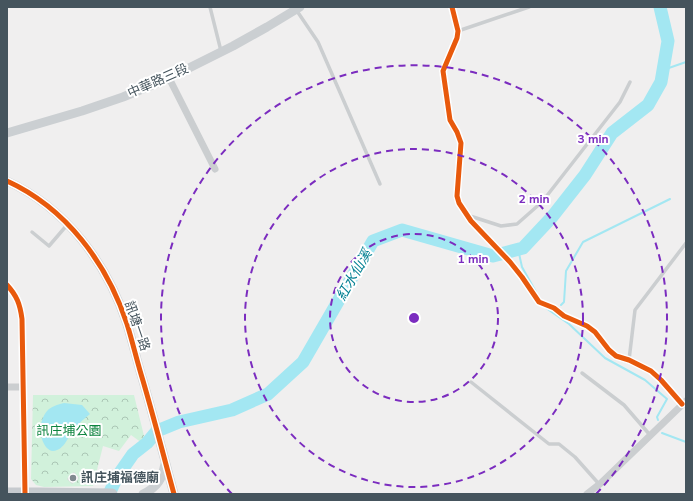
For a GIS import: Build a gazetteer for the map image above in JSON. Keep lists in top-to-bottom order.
{
  "streets": {
    "street": ["中華路三段", "訊塘一路"]
  },
  "water": ["紅水仙溪"],
  "parks": ["訊庄埔公園"],
  "places": ["訊庄埔福德廟"],
  "rings": ["3 min", "2 min", "1 min"]
}
